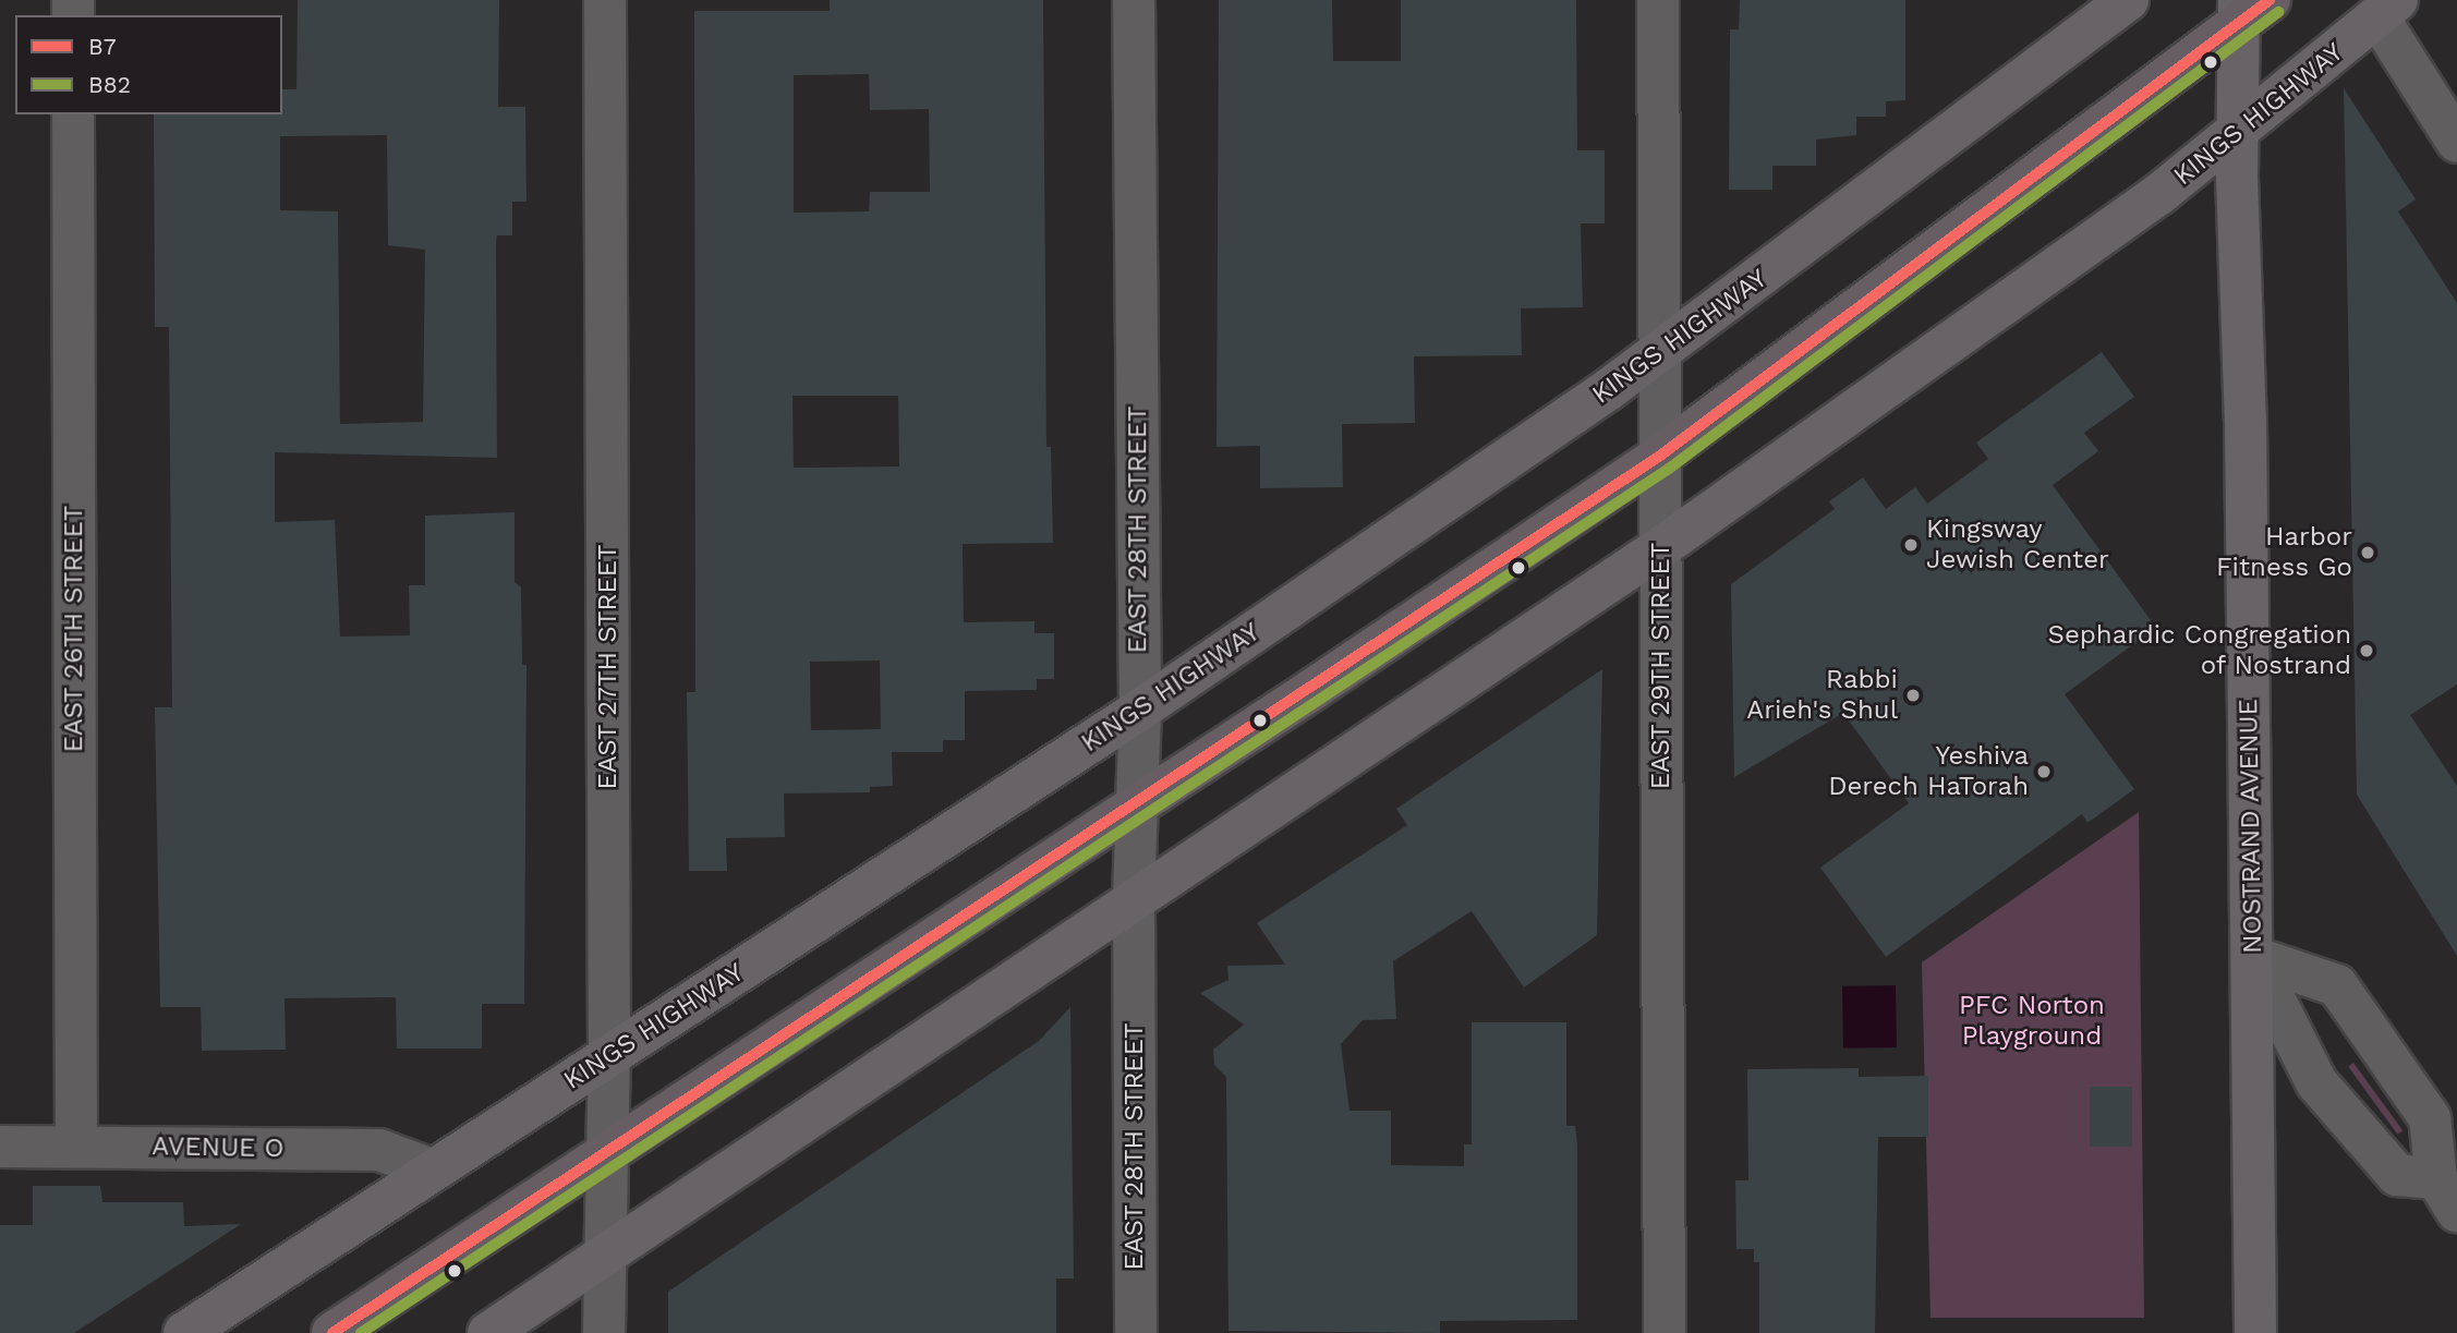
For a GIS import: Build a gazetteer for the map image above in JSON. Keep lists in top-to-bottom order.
{
  "streets": {
    "street": [
      "KINGS HIGHWAY",
      "EAST 28TH STREET",
      "EAST 26TH STREET",
      "EAST 29TH STREET",
      "EAST 27TH STREET",
      "NOSTRAND AVENUE",
      "AVENUE O"
    ]
  },
  "crossings": [
    ["KINGS HIGHWAY", "EAST 28TH STREET"],
    ["KINGS HIGHWAY", "EAST 29TH STREET"],
    ["KINGS HIGHWAY", "EAST 27TH STREET"],
    ["KINGS HIGHWAY", "NOSTRAND AVENUE"],
    ["KINGS HIGHWAY", "AVENUE O"],
    ["EAST 26TH STREET", "AVENUE O"]
  ],
  "parks": ["PFC Norton Playground"],
  "places": [
    "Kingsway Jewish Center",
    "Harbor Fitness Go",
    "Sephardic Congregation of Nostrand",
    "Rabbi Arieh's Shul",
    "Yeshiva Derech HaTorah"
  ],
  "lines": ["transit line B7", "transit line B82"],
  "legend": ["B7", "B82"]
}
